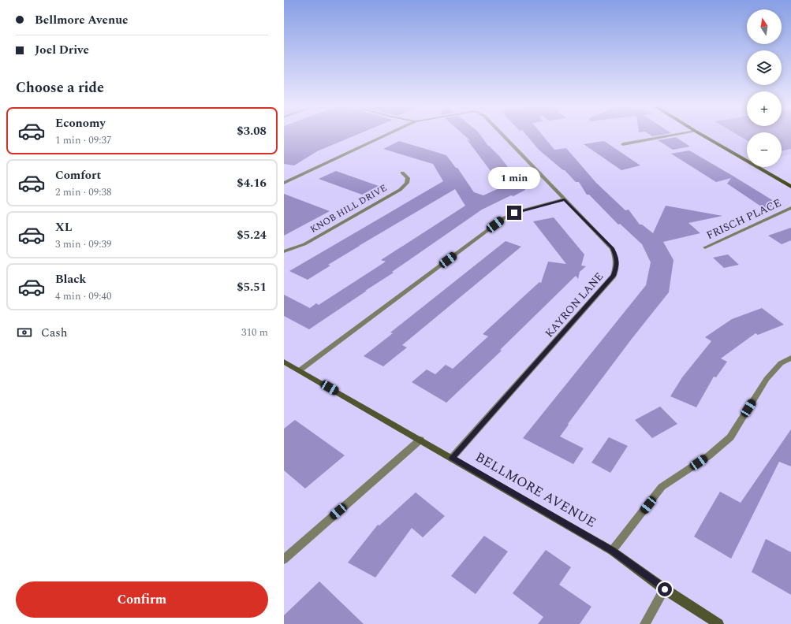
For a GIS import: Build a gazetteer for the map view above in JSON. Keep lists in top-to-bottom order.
{
  "streets": {
    "main road": ["BELLMORE AVENUE"],
    "street": ["KNOB HILL DRIVE", "FRISCH PLACE", "KAYRON LANE"]
  },
  "crossings": [
    ["KAYRON LANE", "BELLMORE AVENUE"]
  ],
  "north": "top",
  "page": {
    "banner": ["Bellmore Avenue", "Joel Drive"],
    "map_buttons": ["+", "−"],
    "heading": "Choose a ride",
    "list": [
      {
        "name": "Economy",
        "note": "1 min · 09:37",
        "value": "$3.08"
      },
      {
        "name": "Comfort",
        "note": "2 min · 09:38",
        "value": "$4.16"
      },
      {
        "name": "XL",
        "note": "3 min · 09:39",
        "value": "$5.24"
      },
      {
        "name": "Black",
        "note": "4 min · 09:40",
        "value": "$5.51"
      }
    ],
    "bubble": "1 min",
    "pay": ["Cash", "310 m"],
    "buttons": "Confirm"
  }
}
